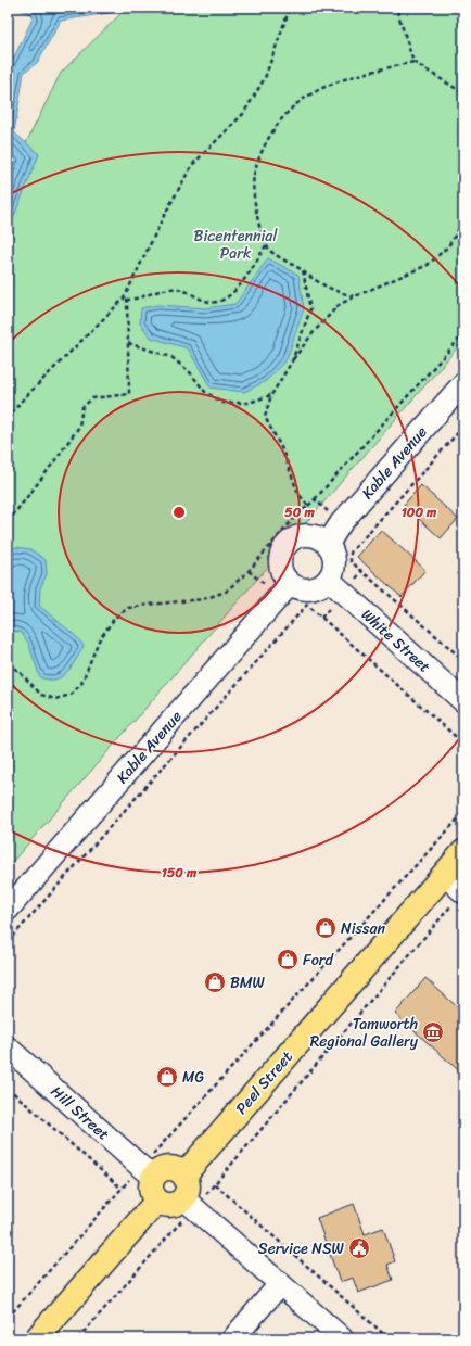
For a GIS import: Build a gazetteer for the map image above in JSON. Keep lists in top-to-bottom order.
{
  "streets": {
    "main road": ["Peel Street"],
    "street": ["Kable Avenue", "White Street", "Hill Street"]
  },
  "crossings": [
    ["Kable Avenue", "White Street"]
  ],
  "parks": ["Bicentennial Park"],
  "places": {
    "shop": [
      "Nissan",
      "Ford",
      "BMW",
      "MG"
    ],
    "museum": ["Tamworth Regional Gallery"],
    "public building": ["Service NSW"]
  },
  "rings": ["50 m", "100 m", "150 m"]
}
